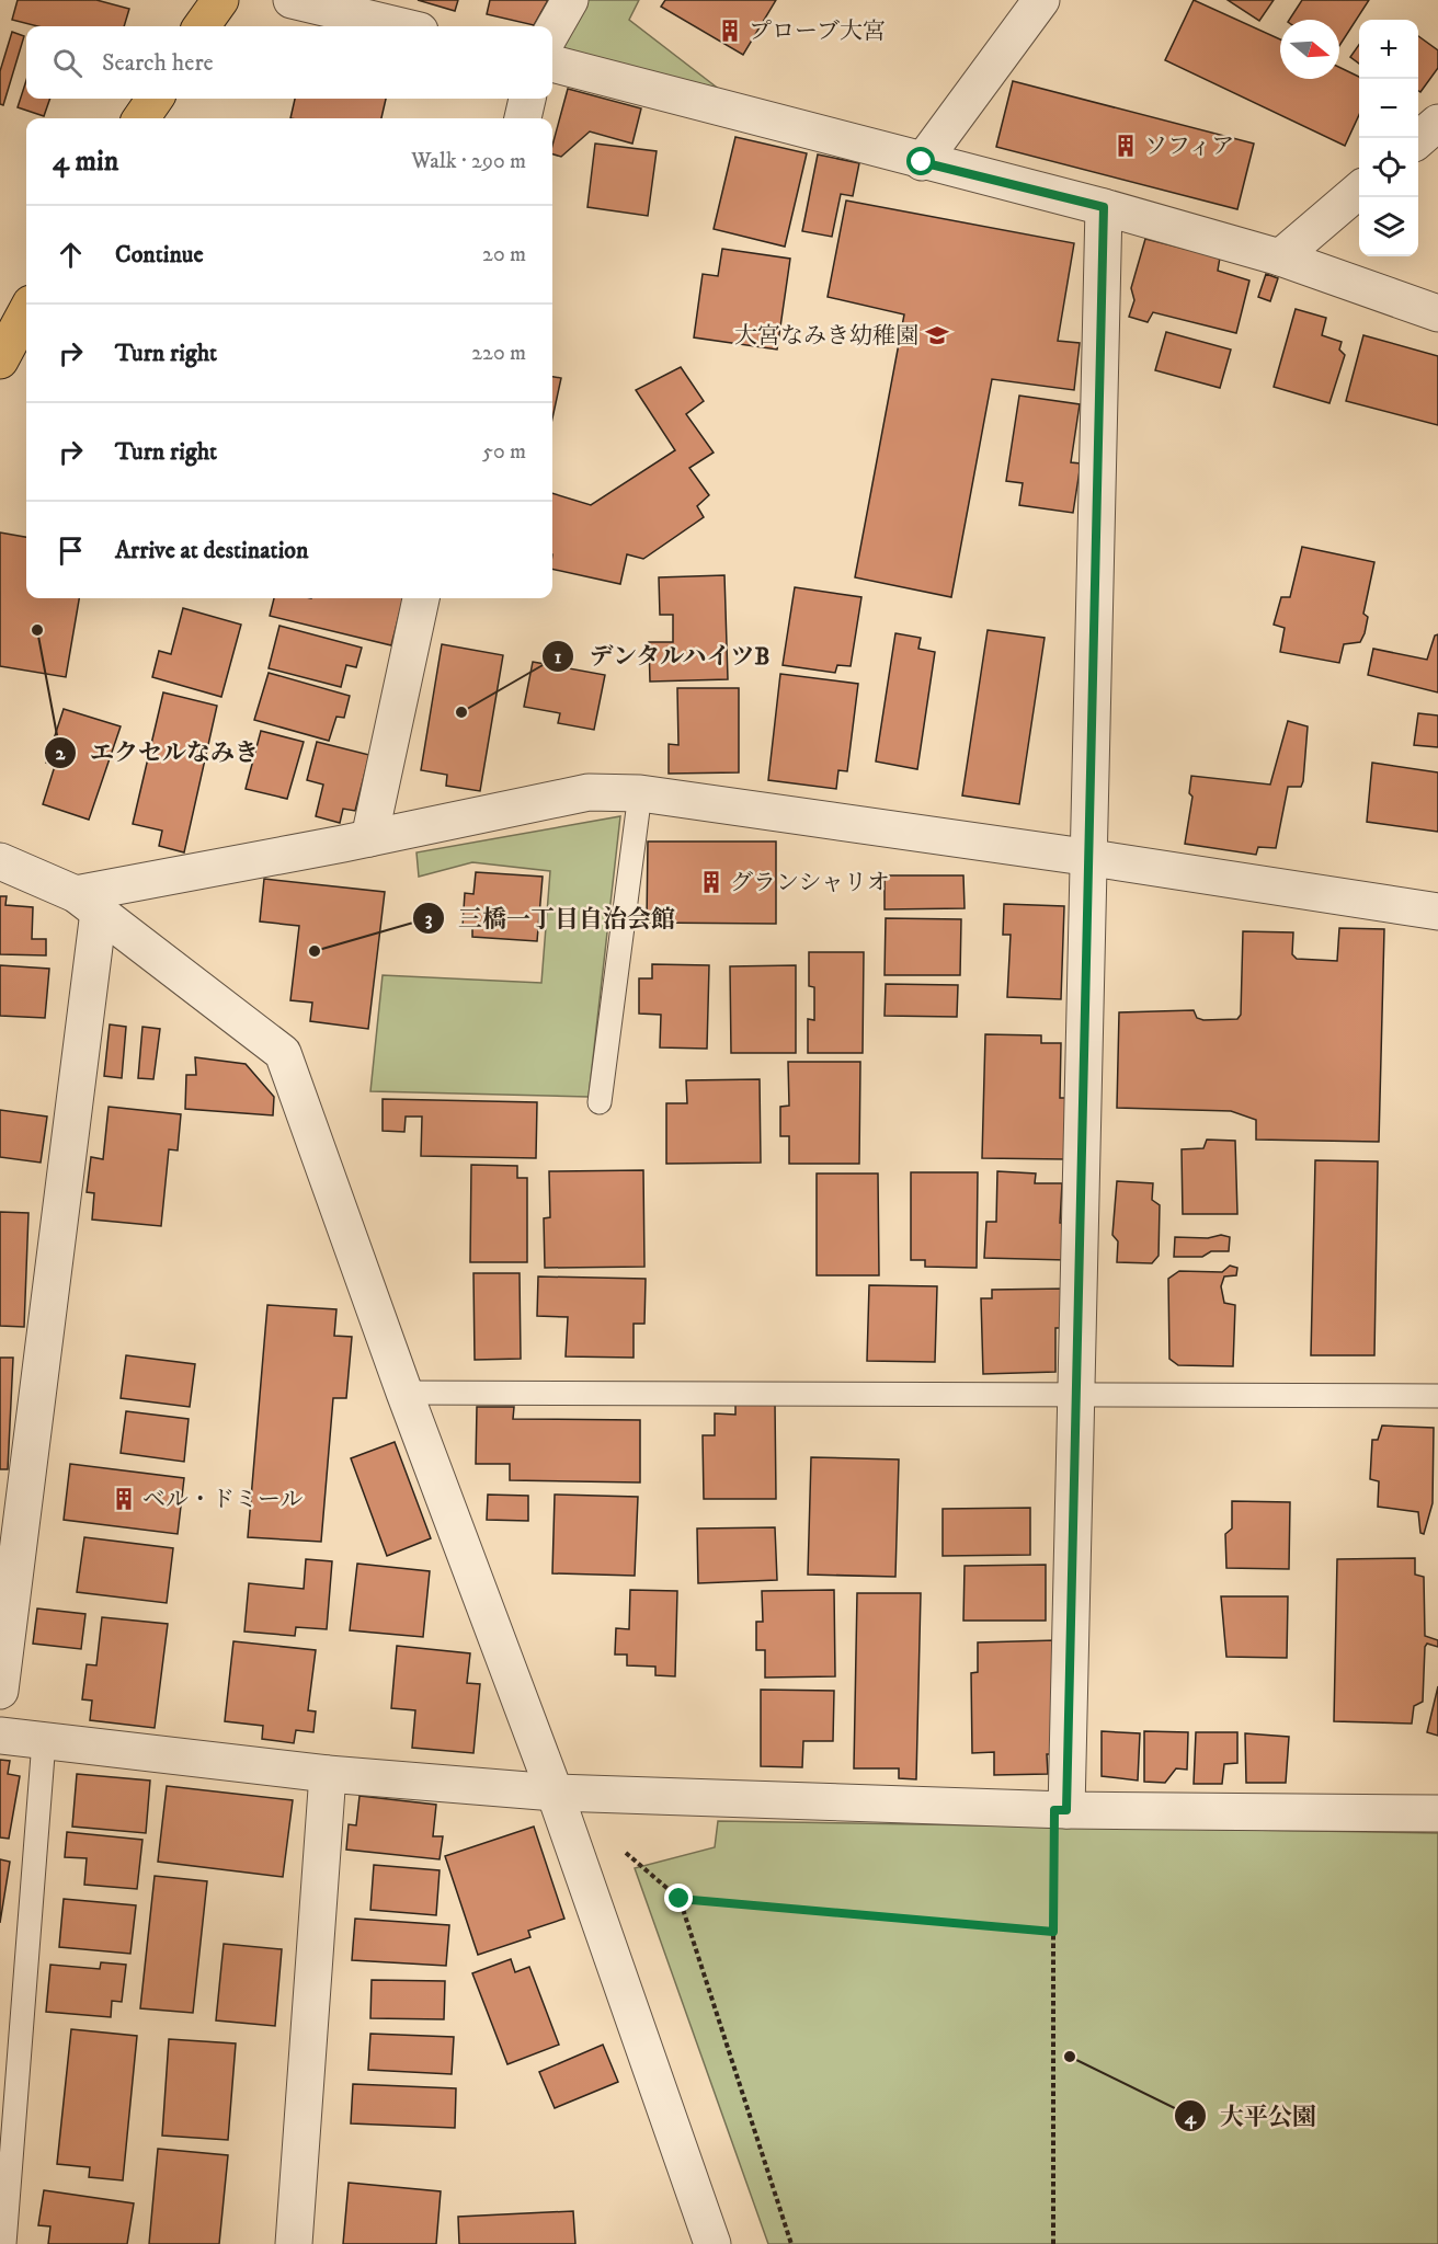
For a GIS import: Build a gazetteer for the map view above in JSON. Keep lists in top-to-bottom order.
{
  "places": {
    "building": [
      "プローブ大宮",
      "ソフィア",
      "グランシャリオ",
      "ベル・ドミール"
    ],
    "school or university": ["大宮なみき幼稚園"],
    "other": [
      "エクセルなみき",
      "デンタルハイツB",
      "三橋一丁目自治会館",
      "大平公園"
    ]
  },
  "north": "right",
  "page": {
    "map_buttons": ["+", "−"],
    "search": "Search here",
    "heading": ["4 min", "Walk · 290 m"],
    "list": [
      ["Continue", "20 m"],
      ["Turn right", "220 m"],
      ["Turn right", "50 m"],
      "Arrive at destination"
    ]
  }
}
